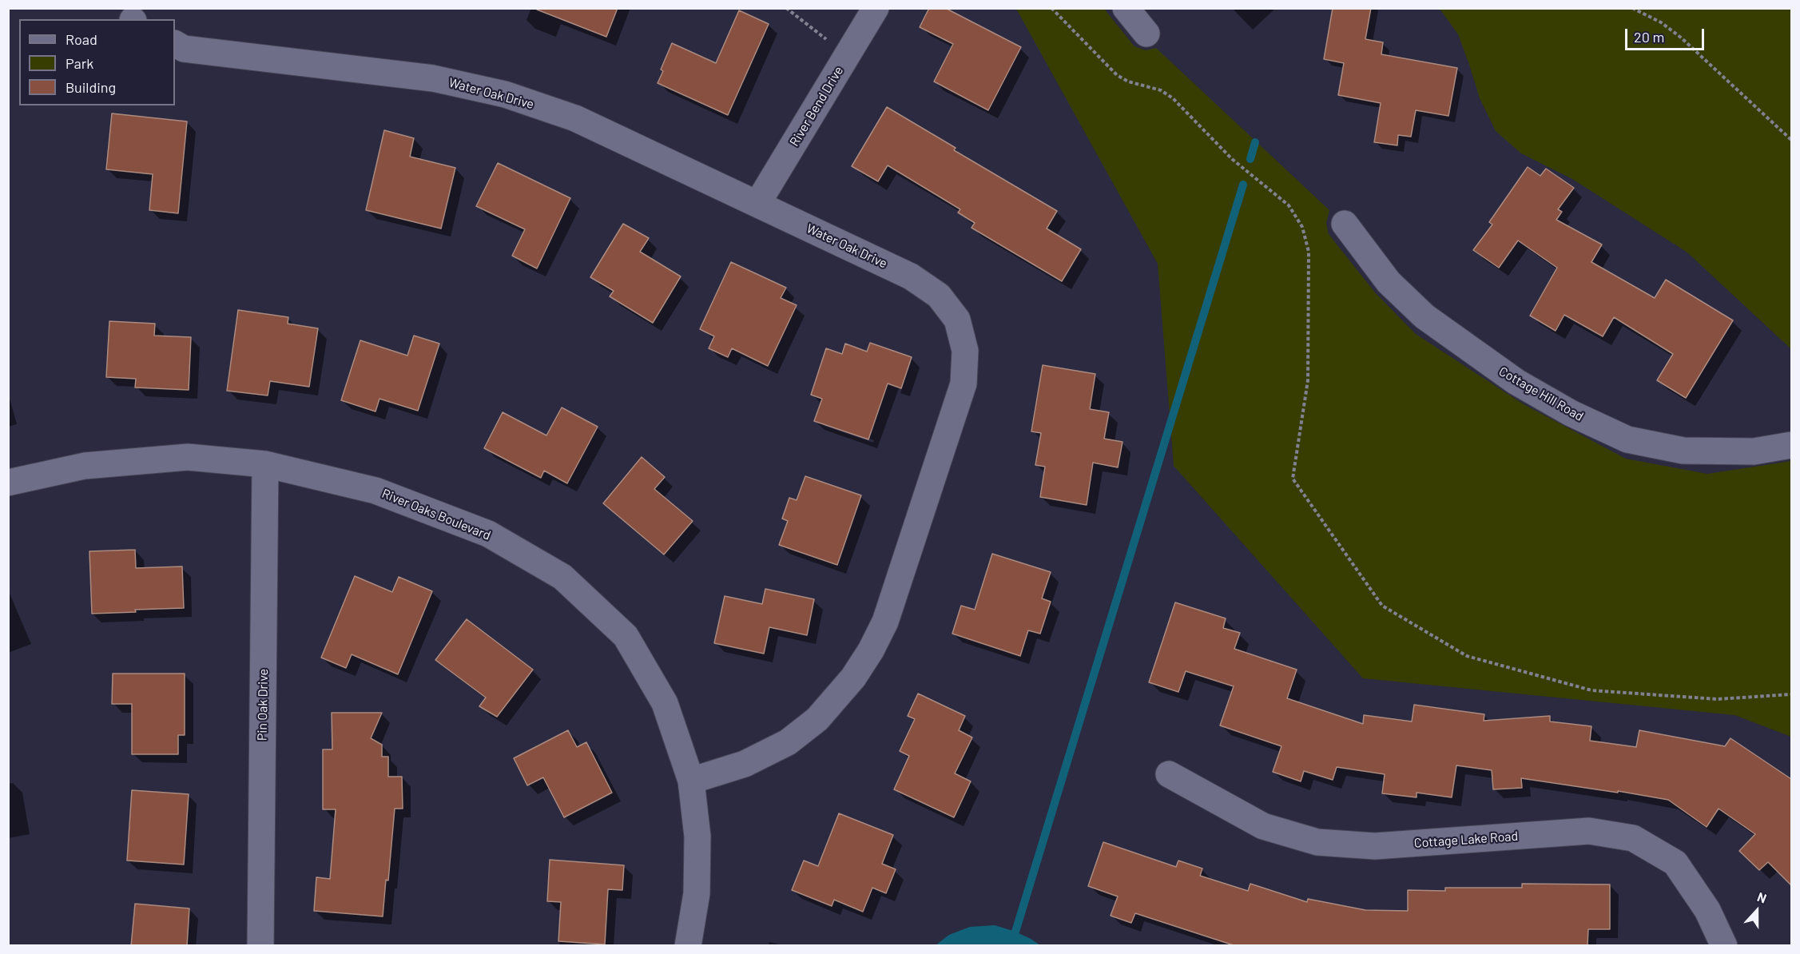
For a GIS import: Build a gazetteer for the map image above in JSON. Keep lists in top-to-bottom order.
{
  "streets": {
    "street": [
      "Water Oak Drive",
      "River Bend Drive",
      "Cottage Hill Road",
      "River Oaks Boulevard",
      "Pin Oak Drive",
      "Cottage Lake Road"
    ]
  },
  "crossings": [
    ["Water Oak Drive", "River Bend Drive"],
    ["Water Oak Drive", "River Oaks Boulevard"],
    ["River Oaks Boulevard", "Pin Oak Drive"]
  ],
  "legend": ["Road", "Park", "Building"],
  "scale_bar": "20 m",
  "north": "top"
}
